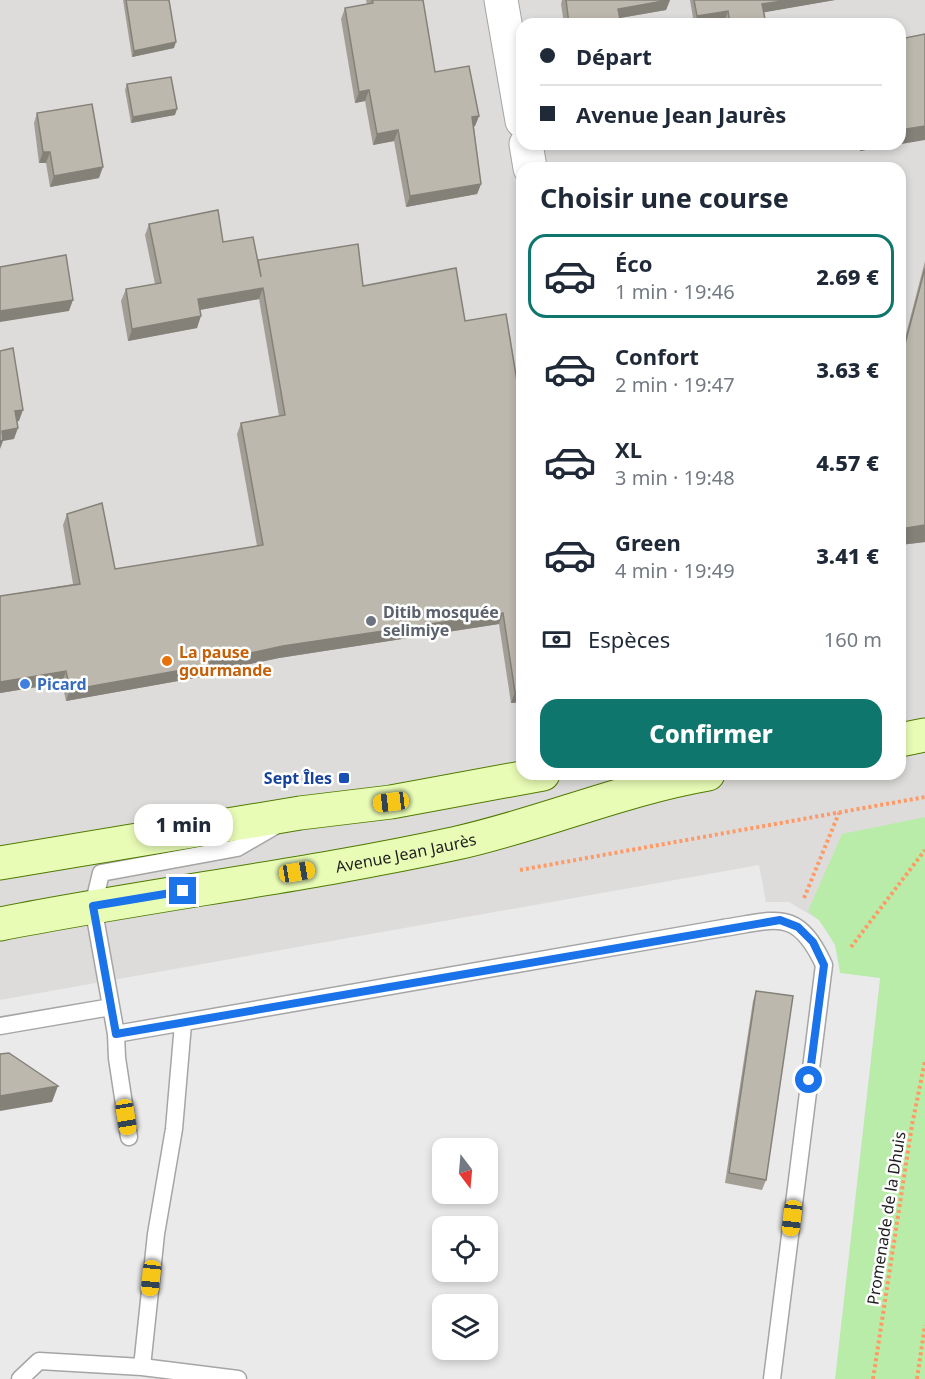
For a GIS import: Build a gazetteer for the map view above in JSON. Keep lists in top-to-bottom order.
{
  "streets": {
    "main road": ["Avenue Jean Jaurès"],
    "path": ["Promenade de la Dhuis"]
  },
  "places": {
    "other": ["Ditib mosquée selimiye", "La pause gourmande", "Picard"],
    "transit": ["Sept Îles"]
  },
  "north": "bottom",
  "page": {
    "banner": ["Départ", "Avenue Jean Jaurès"],
    "heading": "Choisir une course",
    "list": [
      {
        "name": "Éco",
        "note": "1 min · 19:46",
        "value": "2.69 €"
      },
      {
        "name": "Confort",
        "note": "2 min · 19:47",
        "value": "3.63 €"
      },
      {
        "name": "XL",
        "note": "3 min · 19:48",
        "value": "4.57 €"
      },
      {
        "name": "Green",
        "note": "4 min · 19:49",
        "value": "3.41 €"
      }
    ],
    "pay": ["Espèces", "160 m"],
    "buttons": "Confirmer",
    "bubble": "1 min"
  }
}
